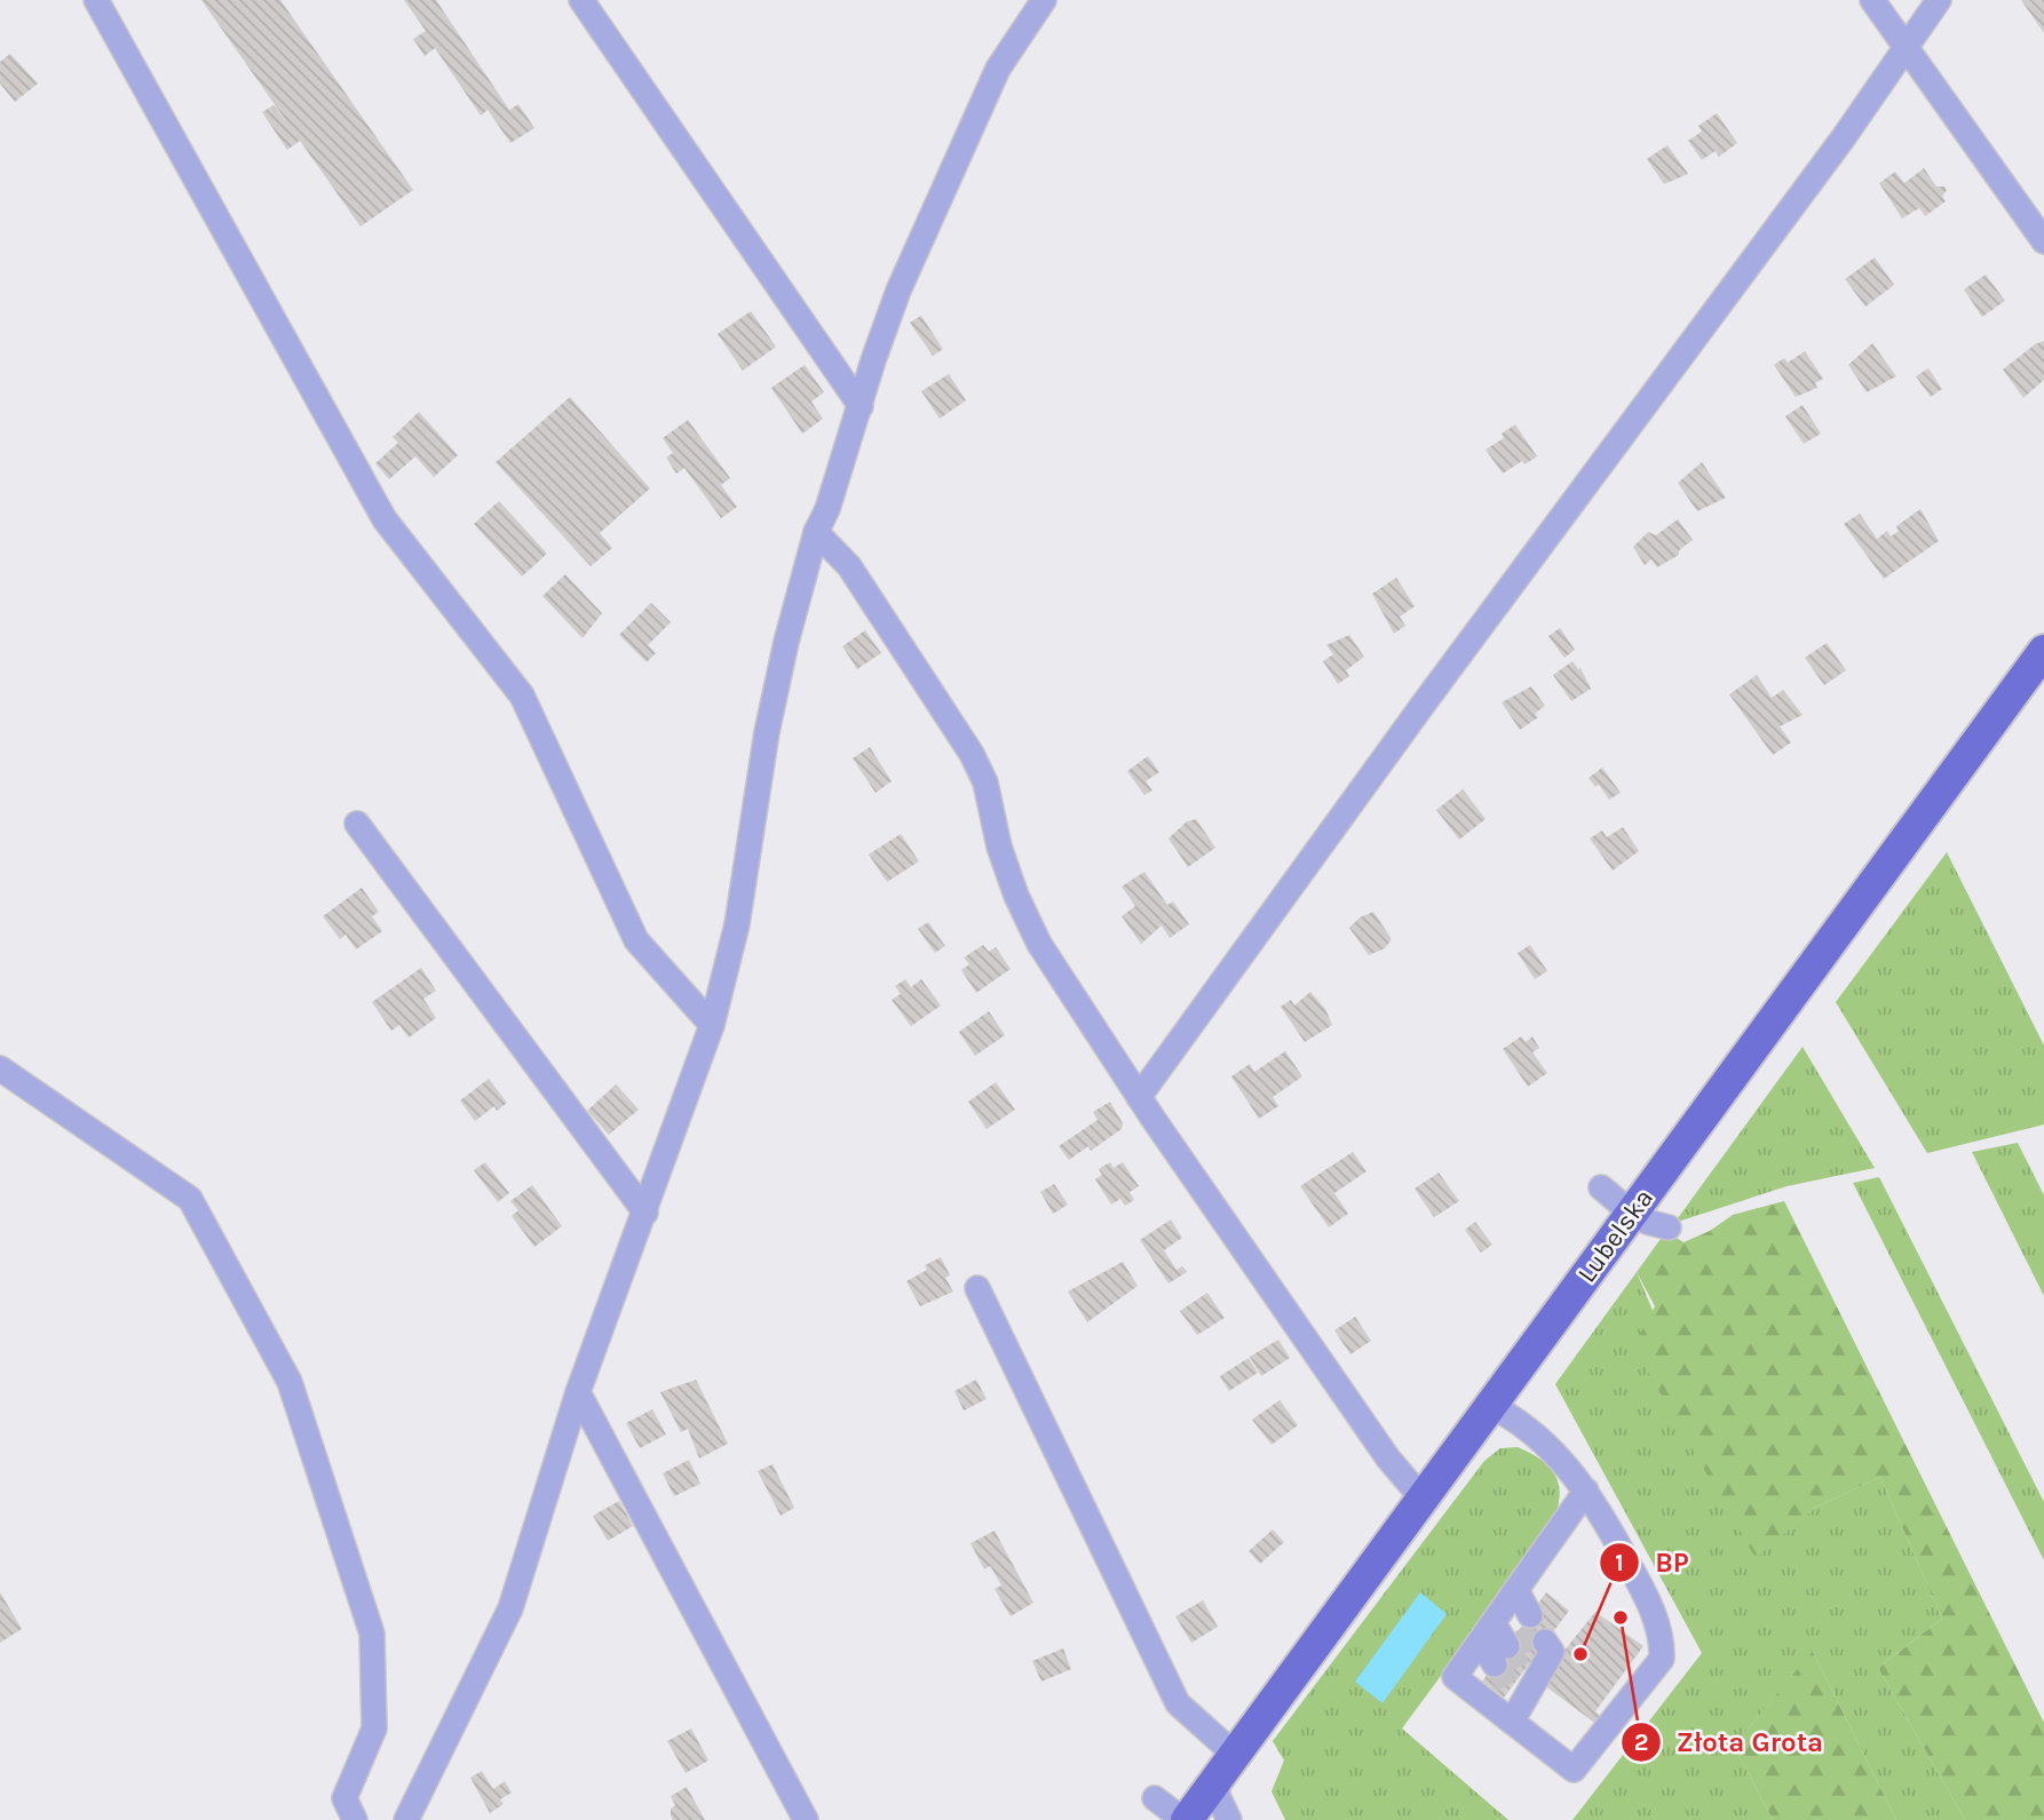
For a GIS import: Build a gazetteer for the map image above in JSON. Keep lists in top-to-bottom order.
{
  "streets": {
    "main road": ["Lubelska"]
  },
  "places": ["Złota Grota", "BP"]
}
